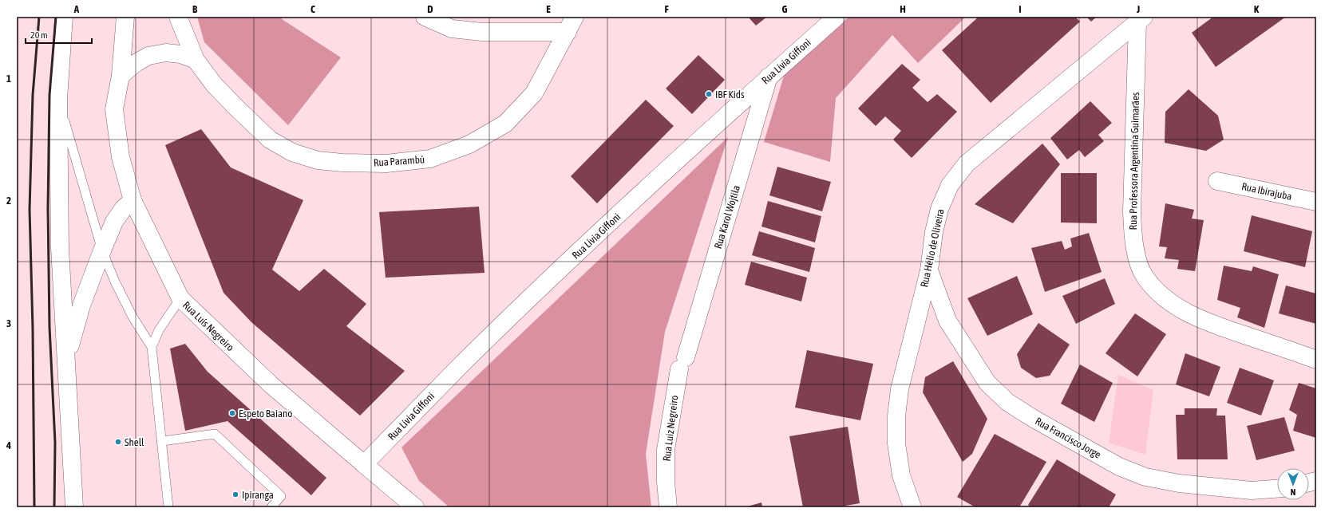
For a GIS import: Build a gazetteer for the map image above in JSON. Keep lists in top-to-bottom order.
{
  "streets": {
    "street": [
      "Rua Lívia Giffoni",
      "Rua Parambú",
      "Rua Professora Argentina Guimarães",
      "Rua Ibirajuba",
      "Rua Karol Wojtila",
      "Rua Hélio de Oliveira",
      "Rua Luís Negreiro",
      "Rua Luiz Negreiro",
      "Rua Francisco Jorge"
    ]
  },
  "crossings": [
    ["Rua Lívia Giffoni", "Rua Karol Wojtila"],
    ["Rua Lívia Giffoni", "Rua Luís Negreiro"],
    ["Rua Professora Argentina Guimarães", "Rua Hélio de Oliveira"],
    ["Rua Karol Wojtila", "Rua Luiz Negreiro"],
    ["Rua Hélio de Oliveira", "Rua Francisco Jorge"]
  ],
  "places": [
    "IBF Kids",
    "Espeto Baiano",
    "Shell",
    "Ipiranga"
  ],
  "scale_bar": "20 m",
  "north": "bottom",
  "grid": {
    "columns": [
      "A",
      "B",
      "C",
      "D",
      "E",
      "F",
      "G",
      "H",
      "I",
      "J",
      "K"
    ],
    "rows": [
      "1",
      "2",
      "3",
      "4"
    ]
  }
}
